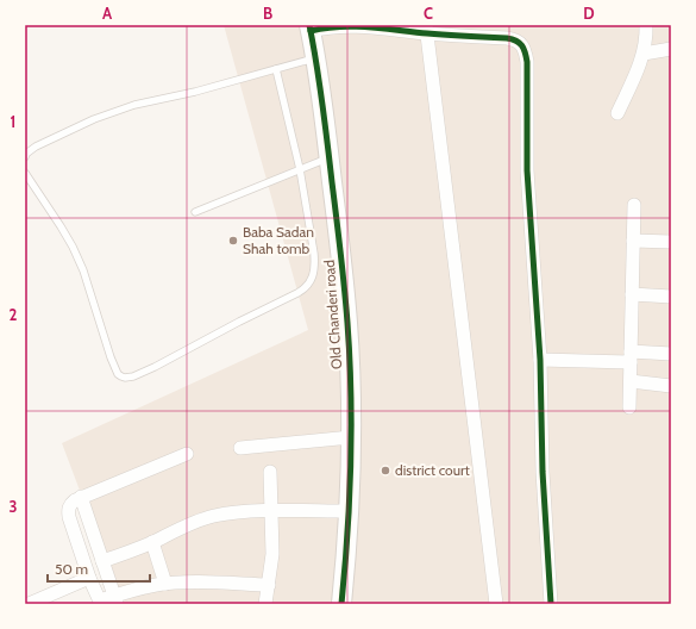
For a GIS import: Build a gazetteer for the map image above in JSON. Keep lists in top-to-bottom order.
{
  "streets": {
    "street": ["Old Chanderi road"]
  },
  "places": ["Baba Sadan Shah tomb", "district court"],
  "scale_bar": "50 m",
  "grid": {
    "columns": [
      "A",
      "B",
      "C",
      "D"
    ],
    "rows": ["1", "2", "3"]
  }
}
